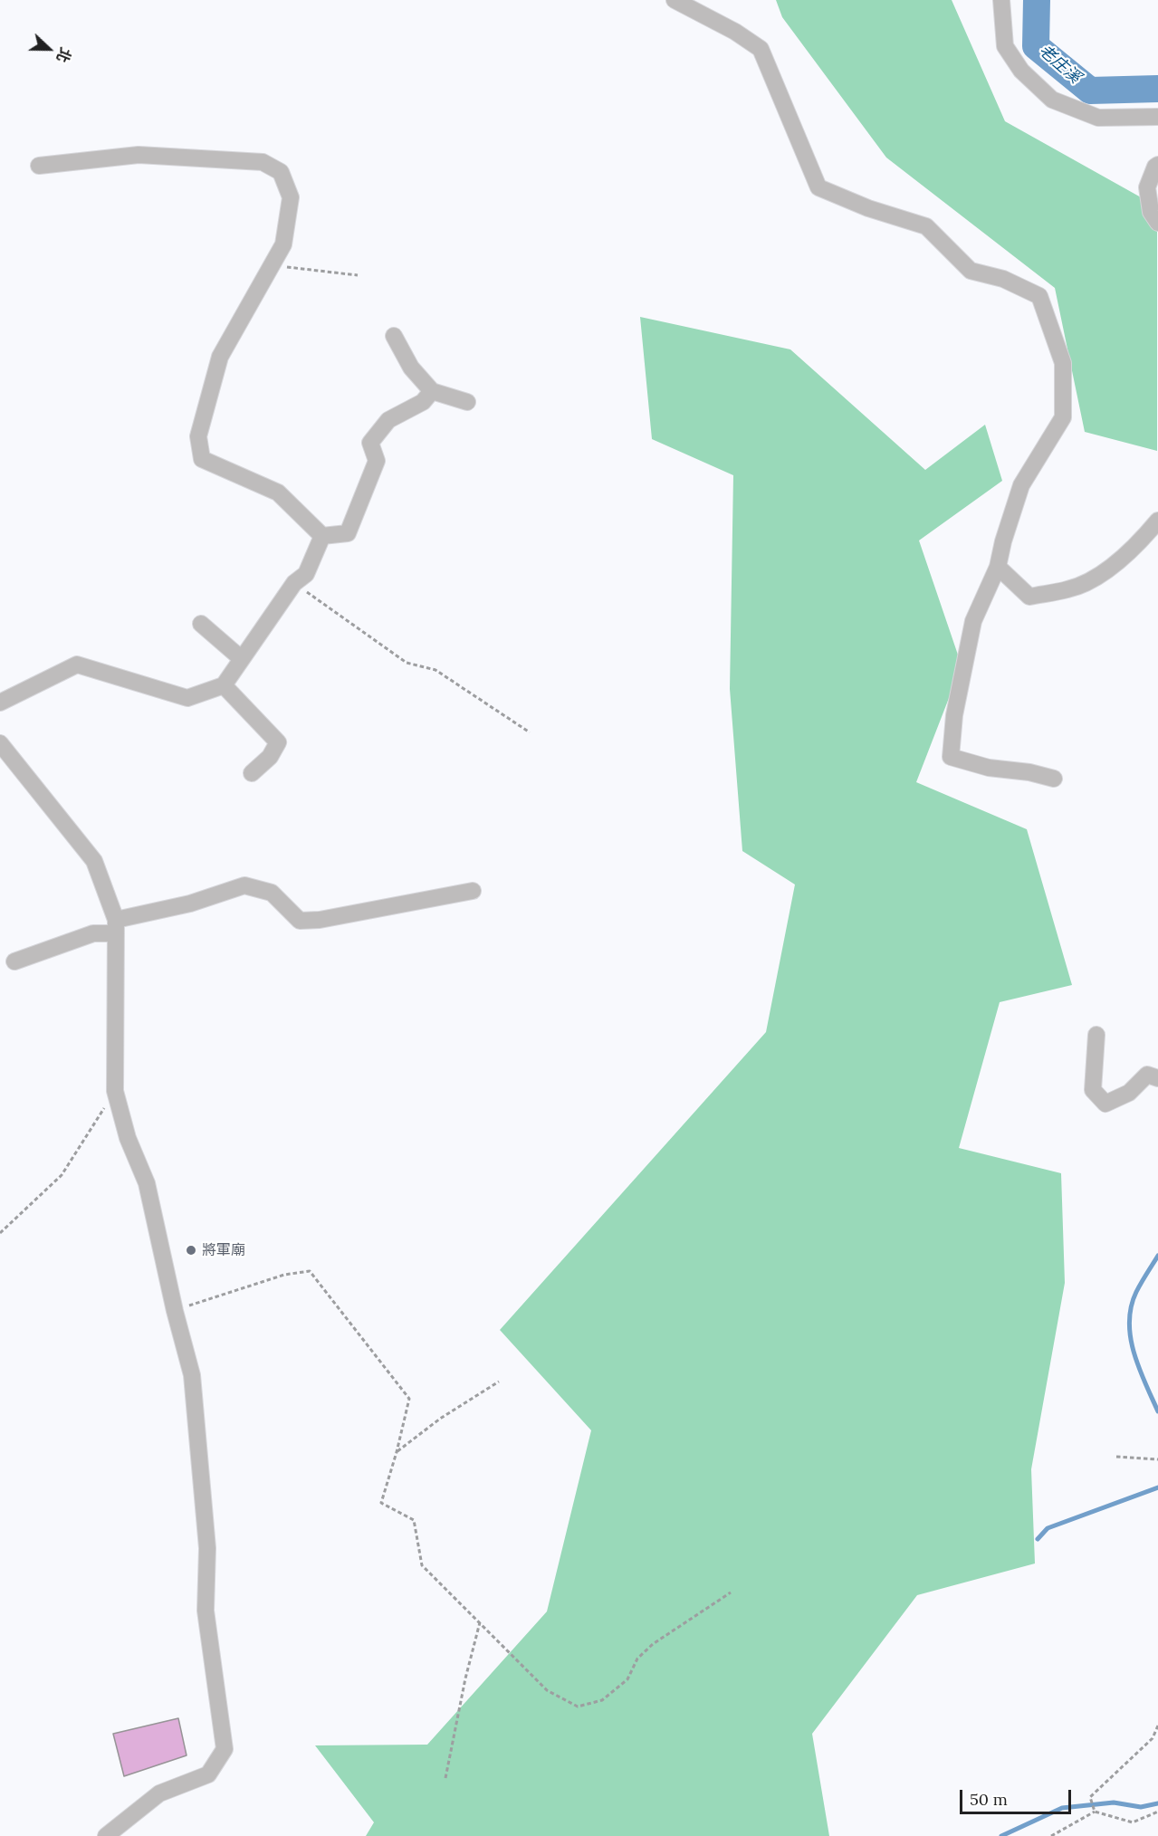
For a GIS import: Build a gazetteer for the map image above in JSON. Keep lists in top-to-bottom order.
{
  "water": ["老庄溪"],
  "places": ["將軍廟"],
  "scale_bar": "50 m",
  "north": "right"
}
